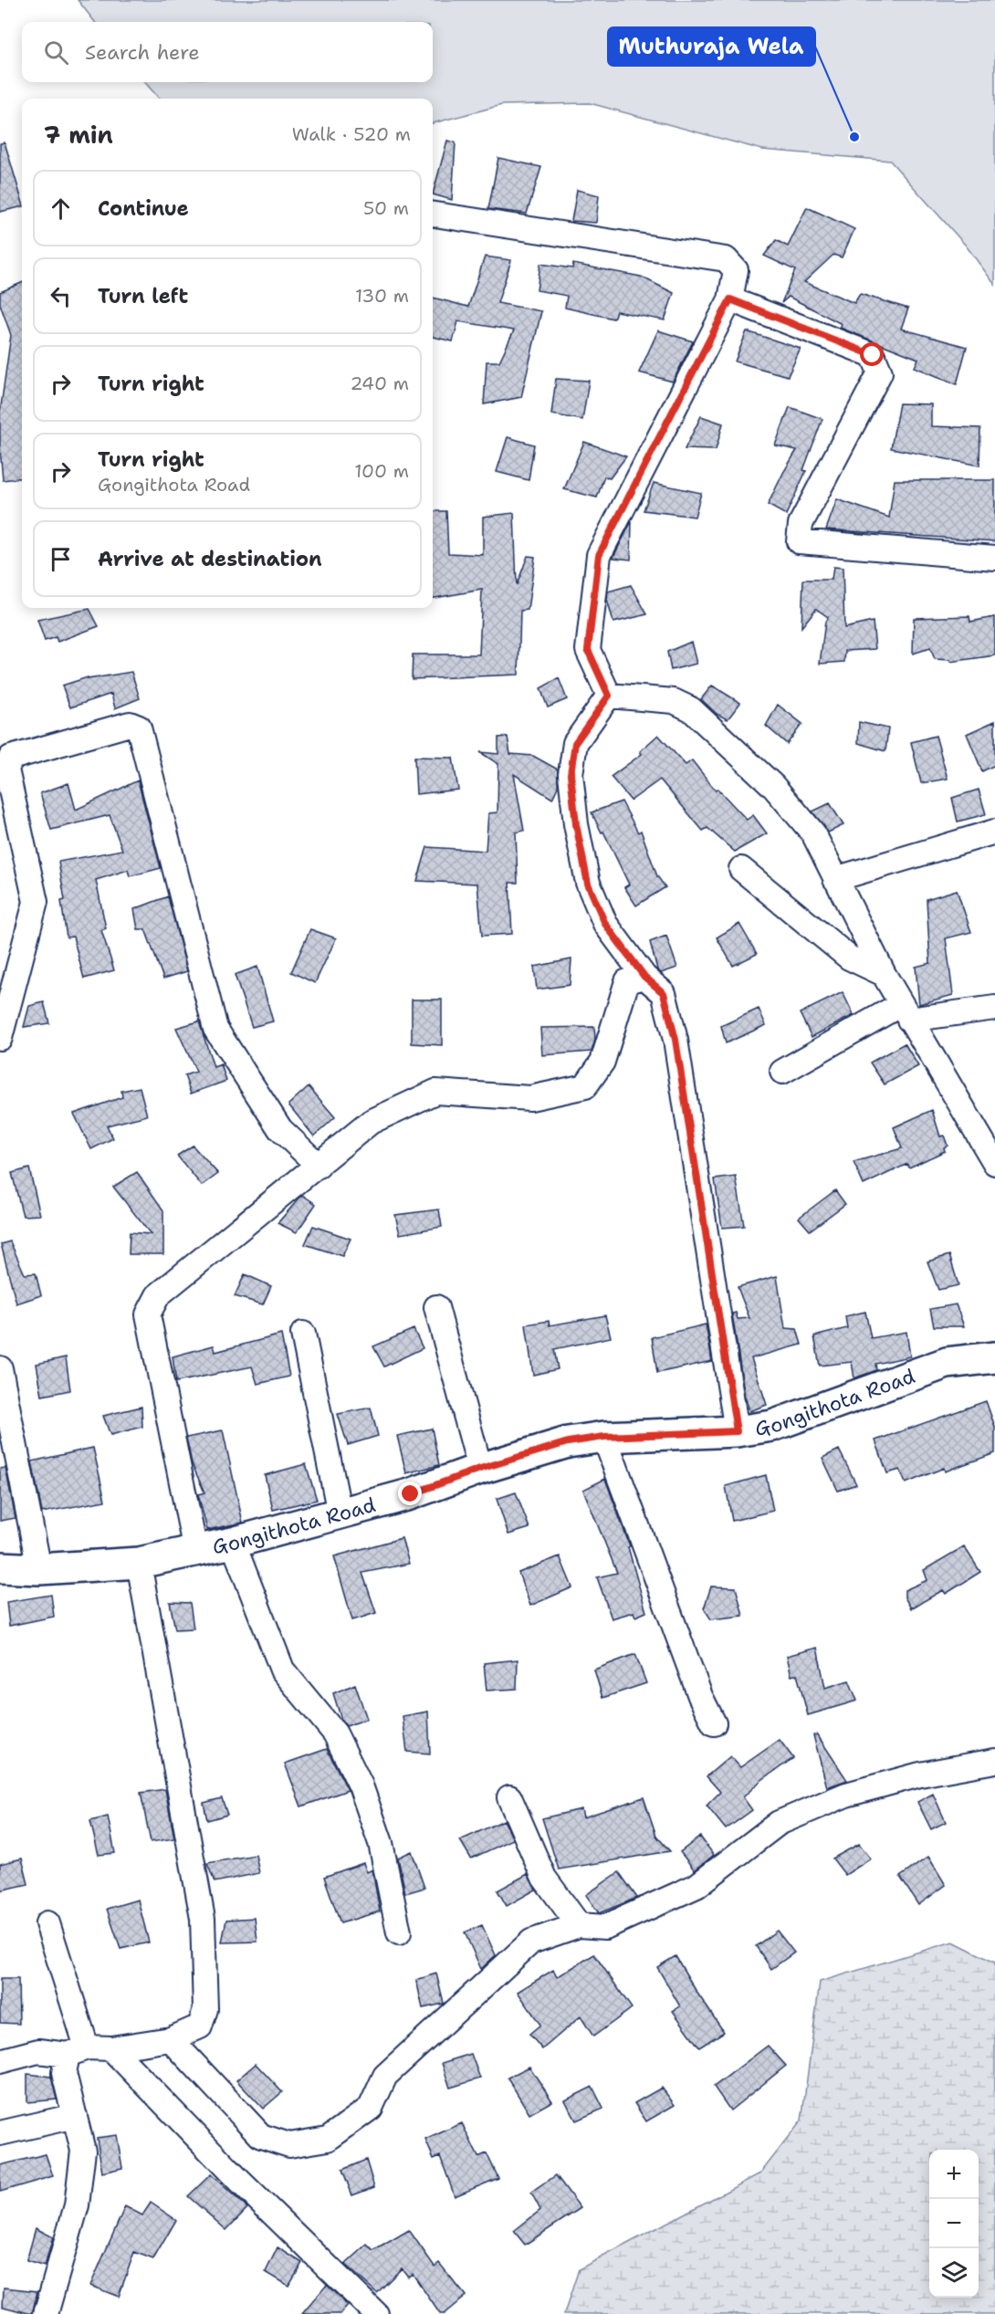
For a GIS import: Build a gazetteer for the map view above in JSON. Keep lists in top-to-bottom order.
{
  "streets": {
    "street": ["Gongithota Road"]
  },
  "places": ["Muthuraja Wela"],
  "page": {
    "search": "Search here",
    "heading": ["7 min", "Walk · 520 m"],
    "list": [
      ["Continue", "50 m"],
      ["Turn left", "130 m"],
      ["Turn right", "240 m"],
      ["Turn right", "Gongithota Road", "100 m"],
      "Arrive at destination"
    ],
    "map_buttons": ["+", "−"]
  }
}
